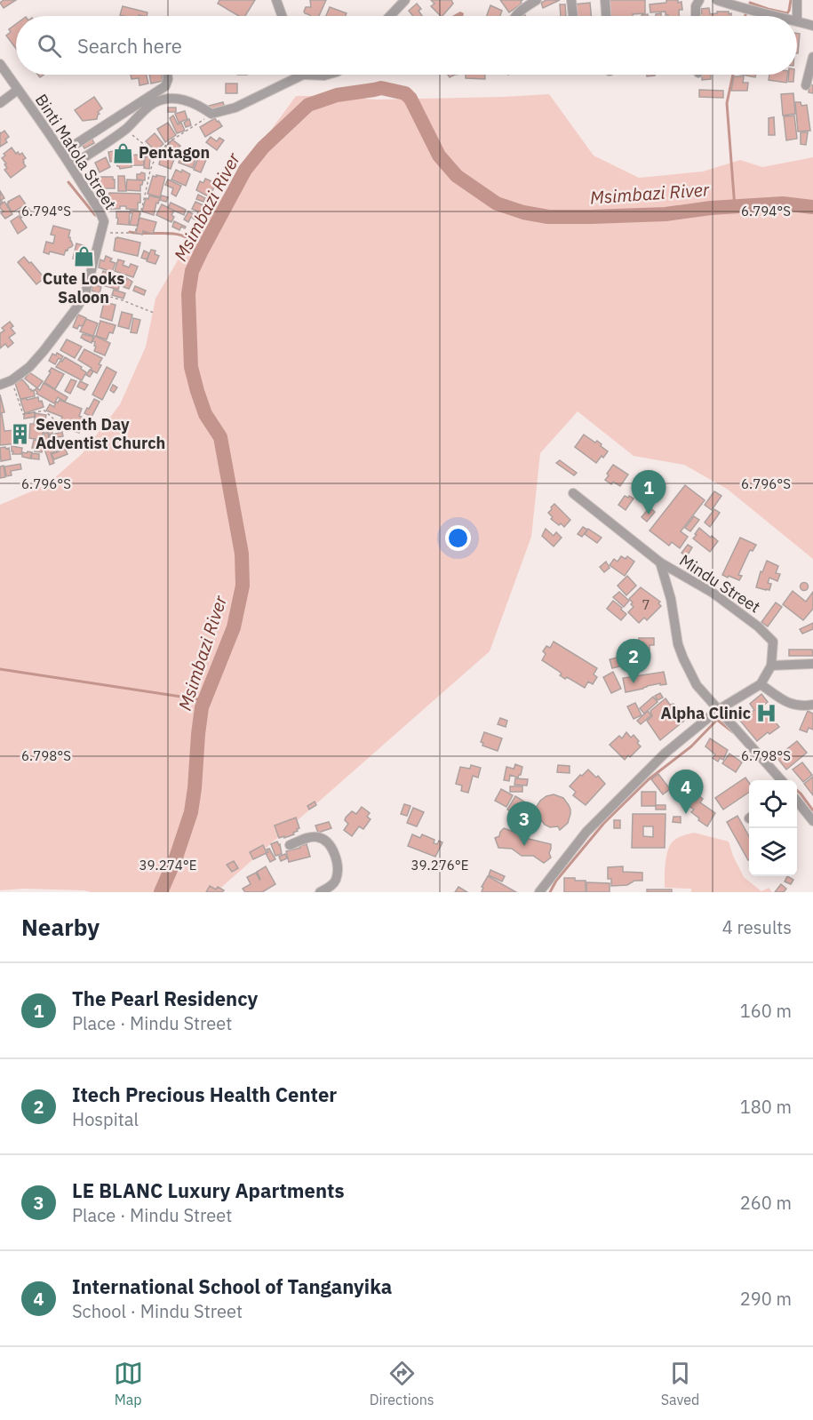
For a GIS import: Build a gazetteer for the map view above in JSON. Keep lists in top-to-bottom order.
{
  "streets": {
    "street": ["Binti Matola Street", "Mindu Street"]
  },
  "water": ["Msimbazi River"],
  "places": {
    "shop": ["Pentagon", "Cute Looks Saloon"],
    "building": ["Seventh Day Adventist Church"],
    "hospital": ["Alpha Clinic"]
  },
  "house_numbers": ["7"],
  "page": {
    "search": "Search here",
    "pins": [
      "1",
      "2",
      "4",
      "3"
    ],
    "heading": ["Nearby", "4 results"],
    "list": [
      {
        "mark": "1",
        "name": "The Pearl Residency",
        "note": "Place · Mindu Street",
        "value": "160 m"
      },
      {
        "mark": "2",
        "name": "Itech Precious Health Center",
        "note": "Hospital",
        "value": "180 m"
      },
      {
        "mark": "3",
        "name": "LE BLANC Luxury Apartments",
        "note": "Place · Mindu Street",
        "value": "260 m"
      },
      {
        "mark": "4",
        "name": "International School of Tanganyika",
        "note": "School · Mindu Street",
        "value": "290 m"
      }
    ],
    "nav": ["Map", "Directions", "Saved"]
  },
  "coordinates": [
    "6.794°S",
    "6.796°S",
    "6.798°S",
    "39.274°E",
    "39.276°E"
  ]
}
